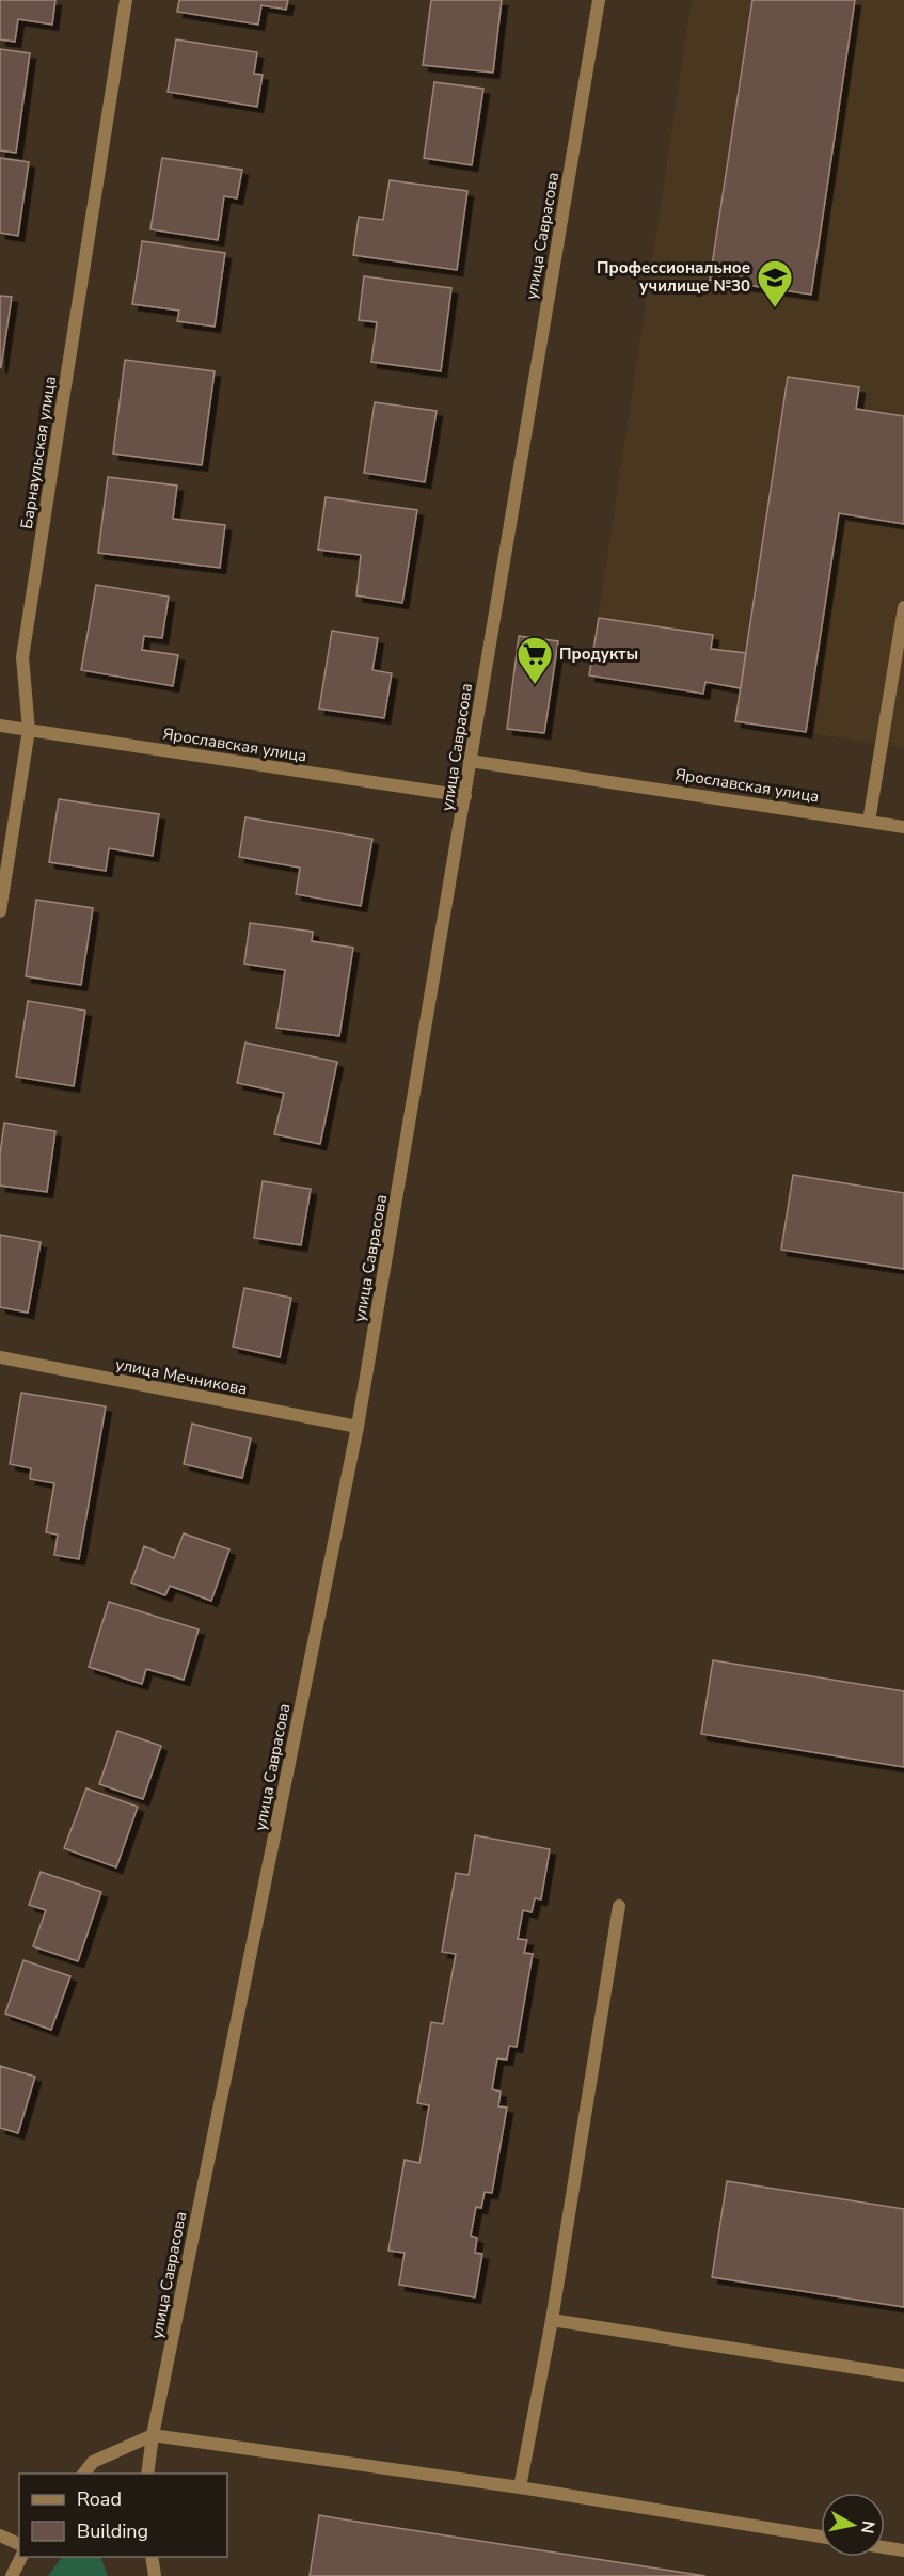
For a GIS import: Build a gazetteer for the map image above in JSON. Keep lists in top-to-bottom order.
{
  "streets": {
    "street": [
      "улица Саврасова",
      "Барнаульская улица",
      "Ярославская улица",
      "улица Мечникова"
    ]
  },
  "crossings": [
    ["улица Саврасова", "Ярославская улица"],
    ["улица Саврасова", "улица Мечникова"],
    ["Барнаульская улица", "Ярославская улица"]
  ],
  "places": {
    "school or university": ["Профессиональное училище №30"],
    "supermarket": ["Продукты"]
  },
  "legend": ["Road", "Building"],
  "north": "right"
}
